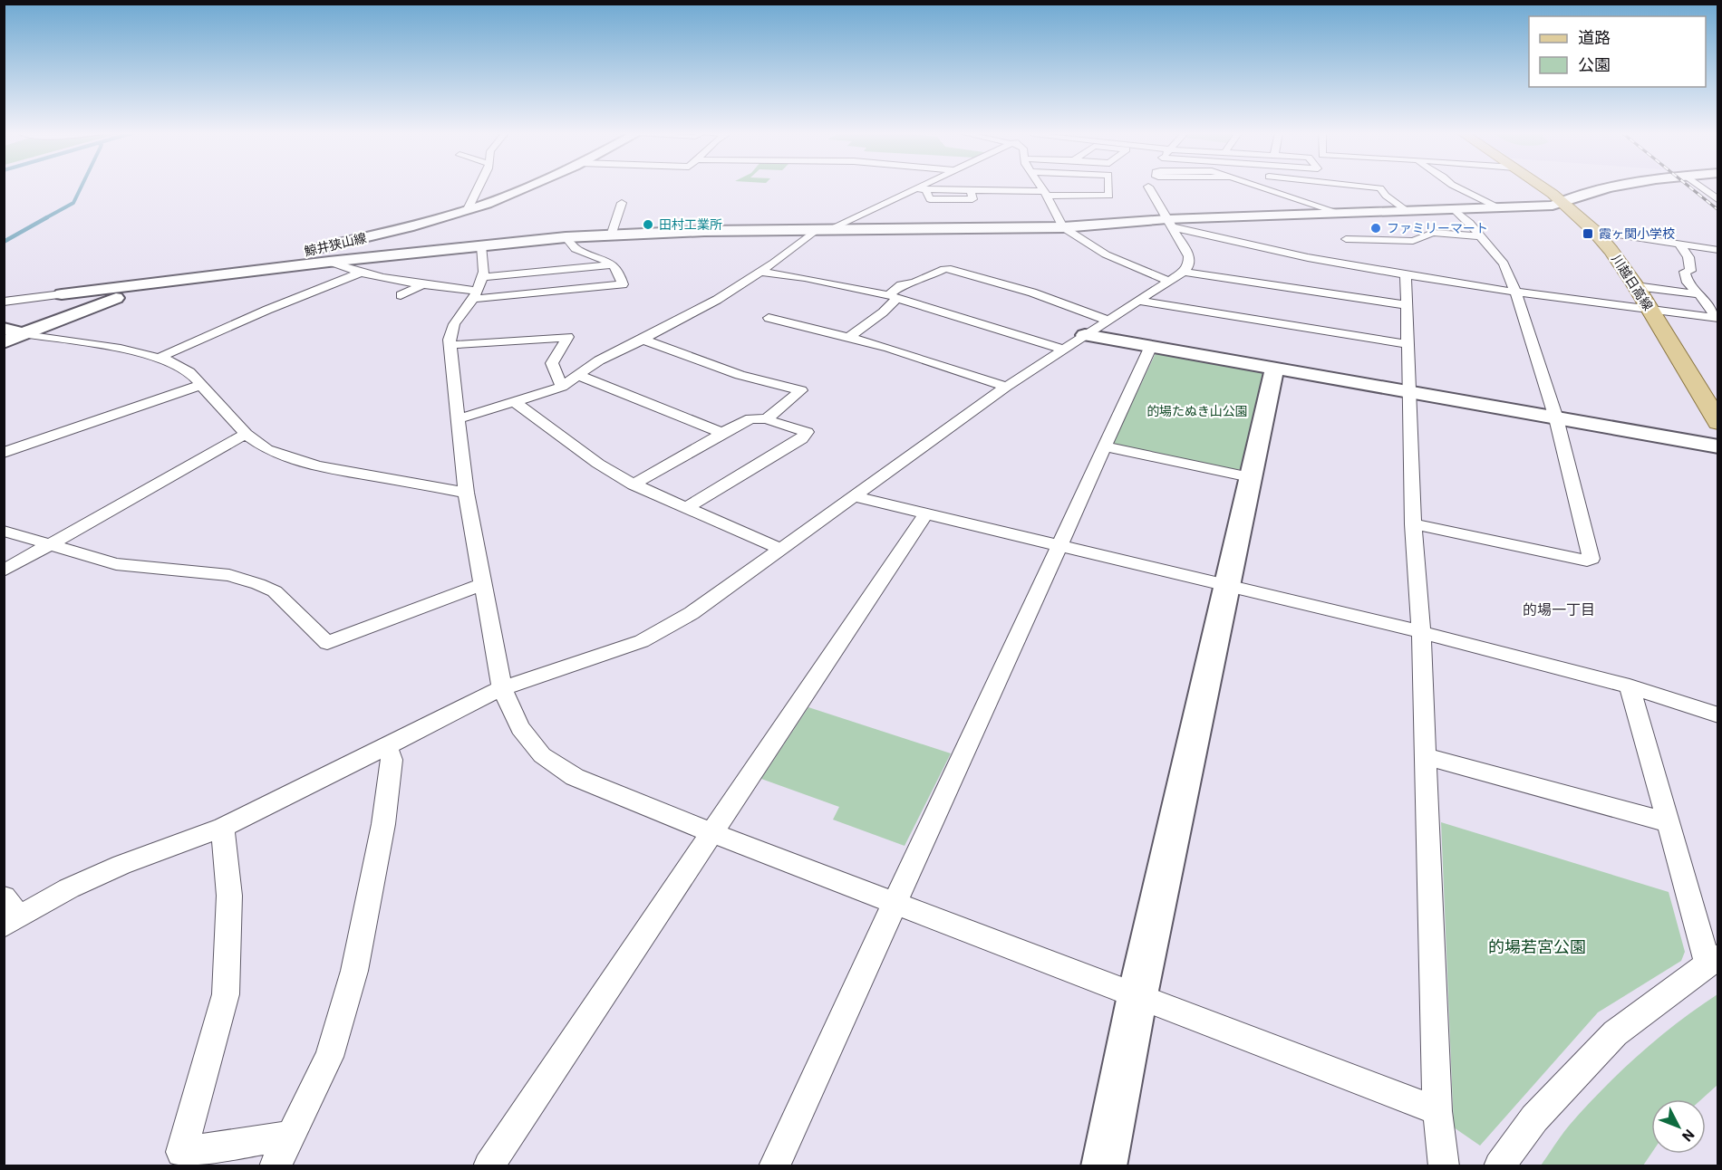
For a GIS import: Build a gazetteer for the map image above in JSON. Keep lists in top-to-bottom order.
{
  "streets": {
    "main road": ["川越日高線"],
    "street": ["鯨井狭山線"]
  },
  "districts": ["的場一丁目"],
  "parks": ["的場たぬき山公園", "的場若宮公園"],
  "places": {
    "other": ["田村工業所", "ファミリーマート"],
    "transit": ["霞ヶ関小学校"]
  },
  "legend": ["道路", "公園"],
  "north": "bottom right"
}
